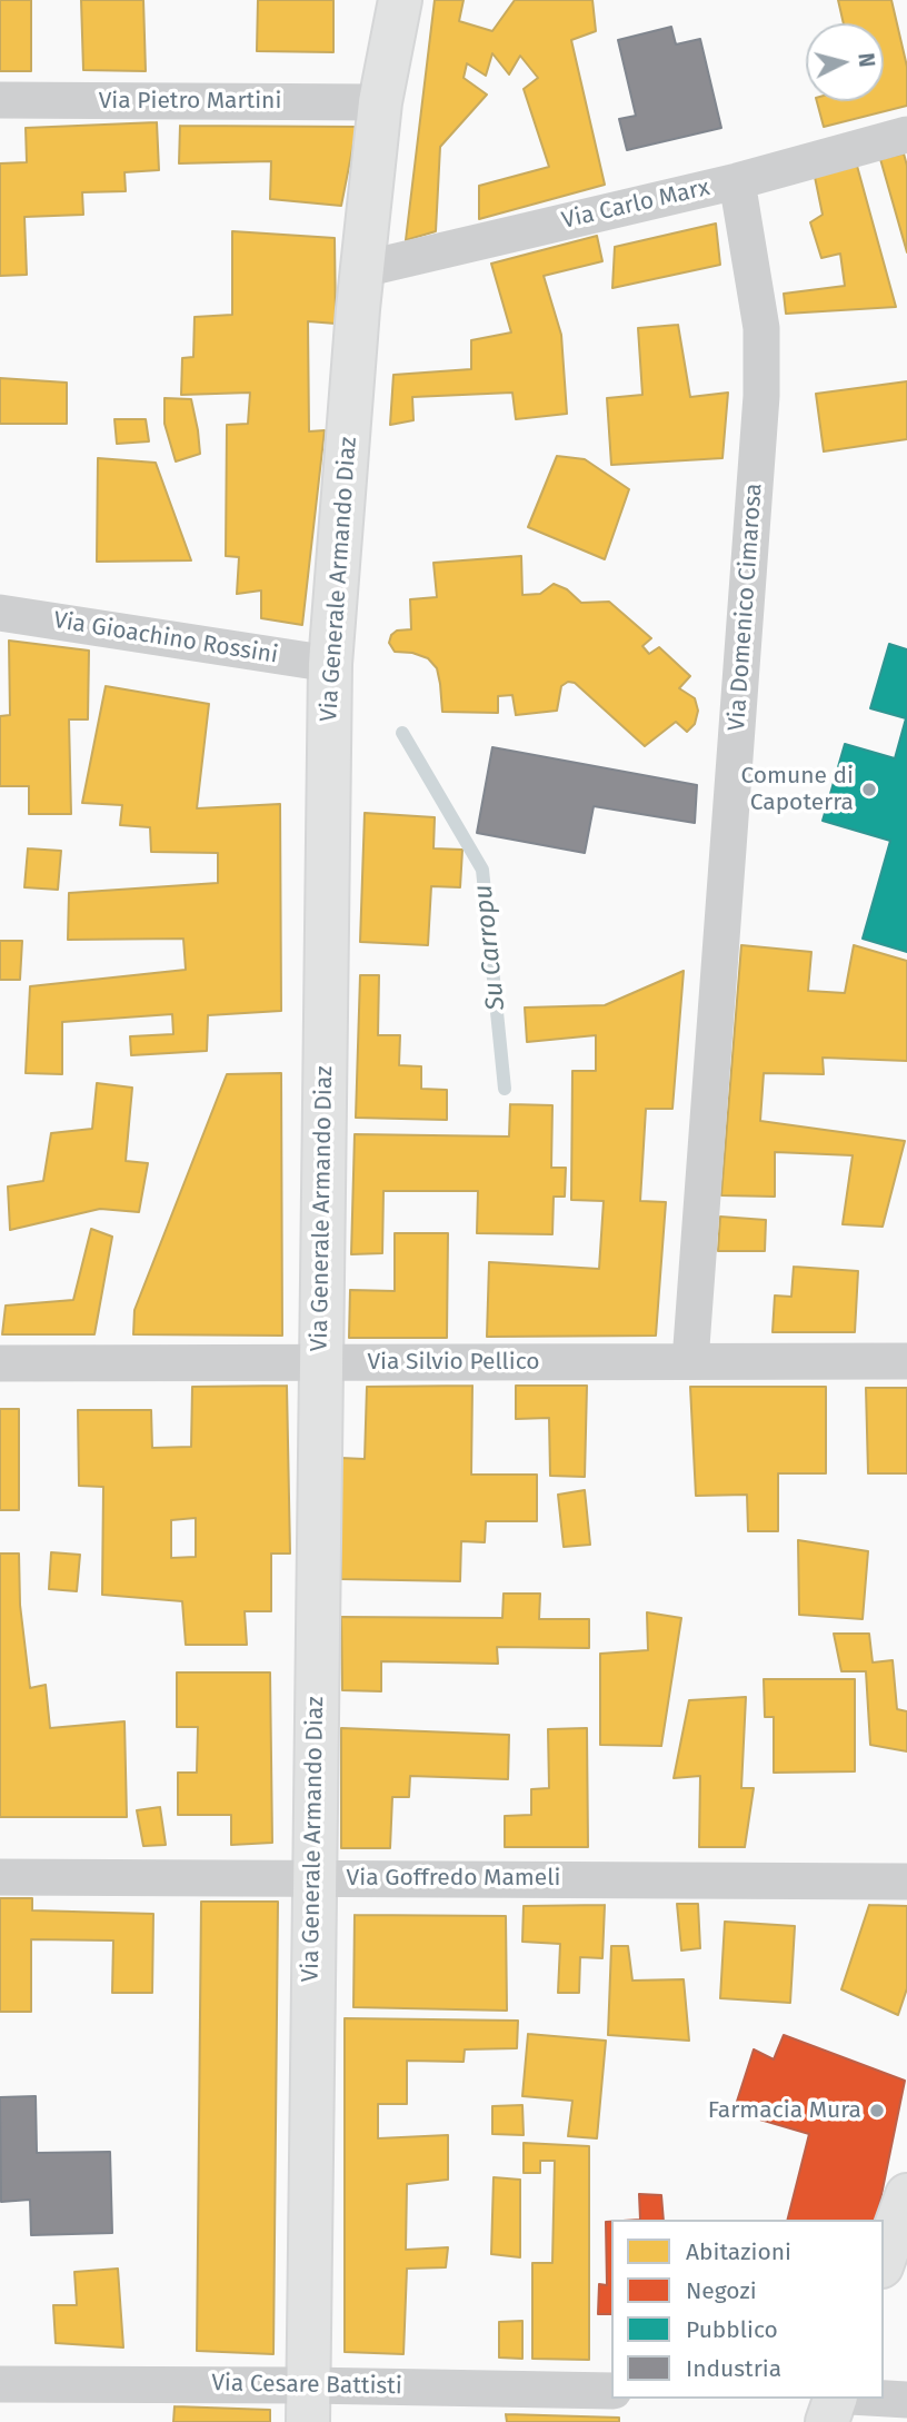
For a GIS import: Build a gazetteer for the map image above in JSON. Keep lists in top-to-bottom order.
{
  "streets": {
    "street": [
      "Via Pietro Martini",
      "Via Carlo Marx",
      "Via Generale Armando Diaz",
      "Via Domenico Cimarosa",
      "Via Gioachino Rossini",
      "Via Silvio Pellico",
      "Via Goffredo Mameli",
      "Via Cesare Battisti"
    ]
  },
  "crossings": [
    ["Via Pietro Martini", "Via Generale Armando Diaz"],
    ["Via Carlo Marx", "Via Generale Armando Diaz"],
    ["Via Carlo Marx", "Via Domenico Cimarosa"],
    ["Via Generale Armando Diaz", "Via Gioachino Rossini"],
    ["Via Generale Armando Diaz", "Via Silvio Pellico"],
    ["Via Generale Armando Diaz", "Via Goffredo Mameli"],
    ["Via Generale Armando Diaz", "Via Cesare Battisti"],
    ["Via Domenico Cimarosa", "Via Silvio Pellico"]
  ],
  "water": ["Su Carropu"],
  "places": ["Comune di Capoterra", "Farmacia Mura"],
  "legend": [
    "Abitazioni",
    "Negozi",
    "Pubblico",
    "Industria"
  ],
  "north": "right"
}
